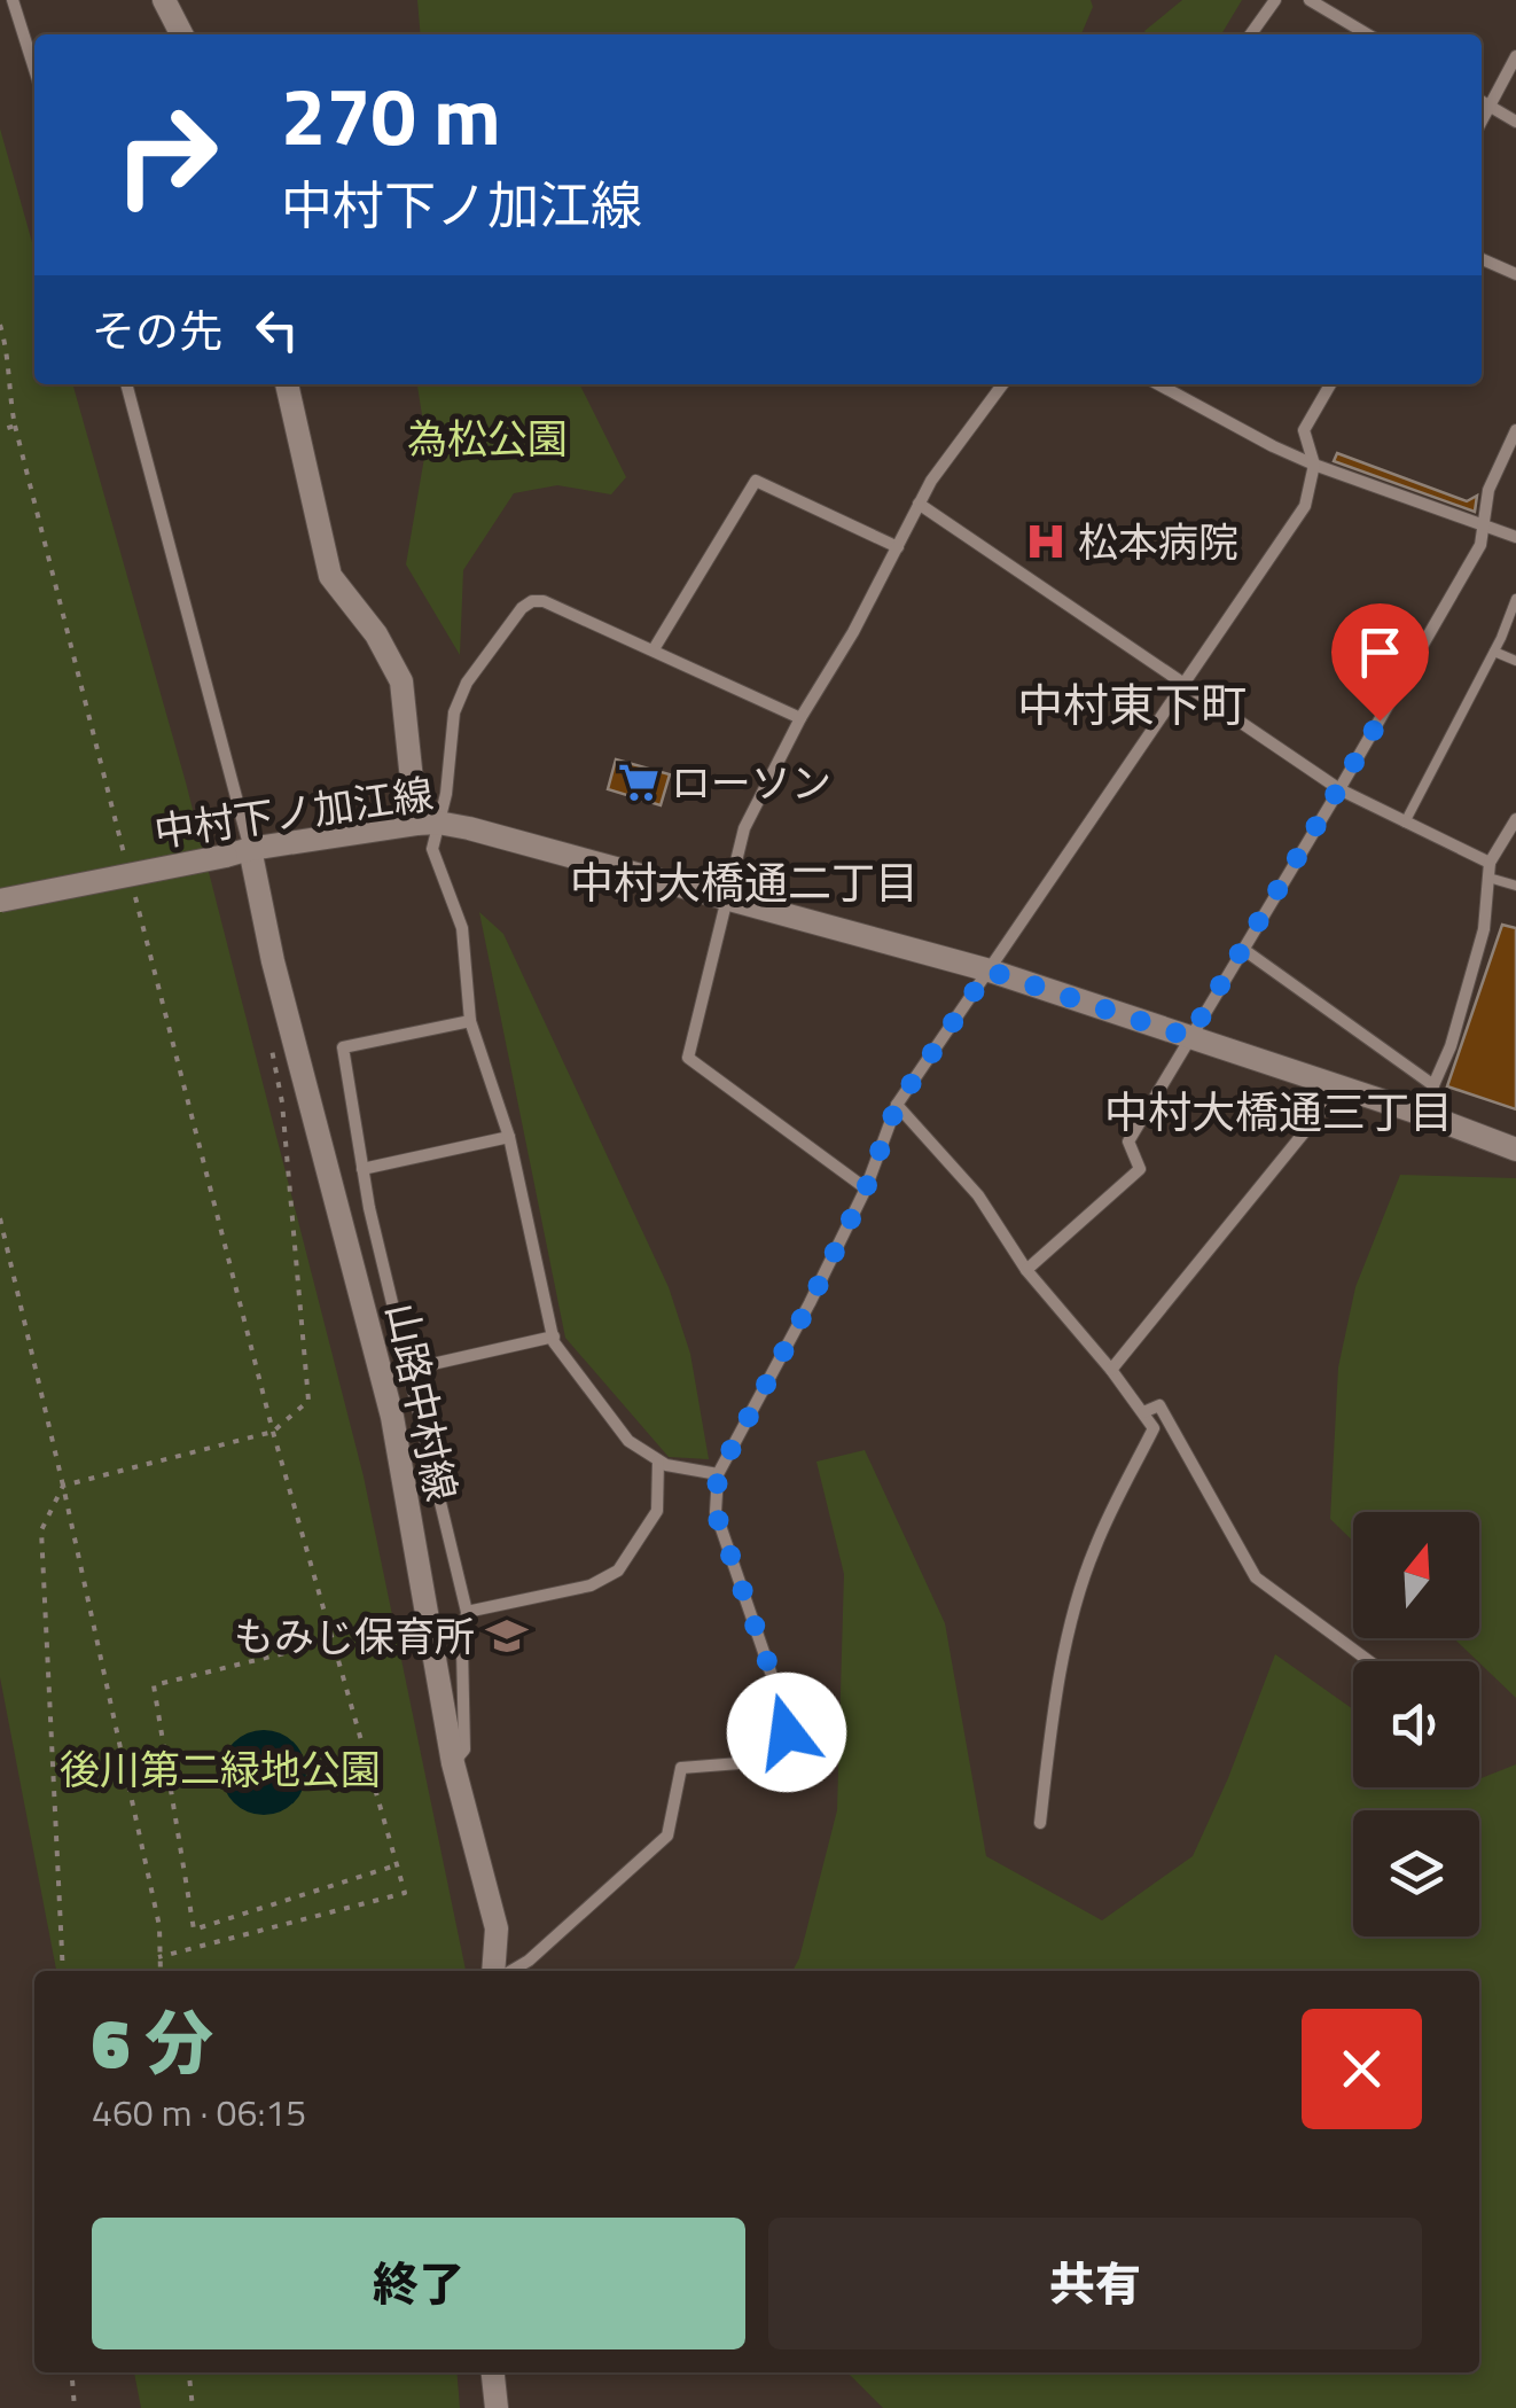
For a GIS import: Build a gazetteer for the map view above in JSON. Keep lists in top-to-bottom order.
{
  "streets": {
    "main road": ["中村下ノ加江線", "山路中村線"]
  },
  "crossings": [
    ["中村下ノ加江線", "山路中村線"]
  ],
  "districts": ["中村東下町", "中村大橋通二丁目", "中村大橋通三丁目"],
  "parks": ["為松公園", "後川第二緑地公園"],
  "places": {
    "hospital": ["松本病院"],
    "supermarket": ["ローソン"],
    "school or university": ["もみじ保育所"]
  },
  "north": "top",
  "page": {
    "turn": ["270 m", "中村下ノ加江線"],
    "then": "その先",
    "heading": ["6 分", "460 m · 06:15"],
    "buttons": ["終了", "共有"]
  }
}
